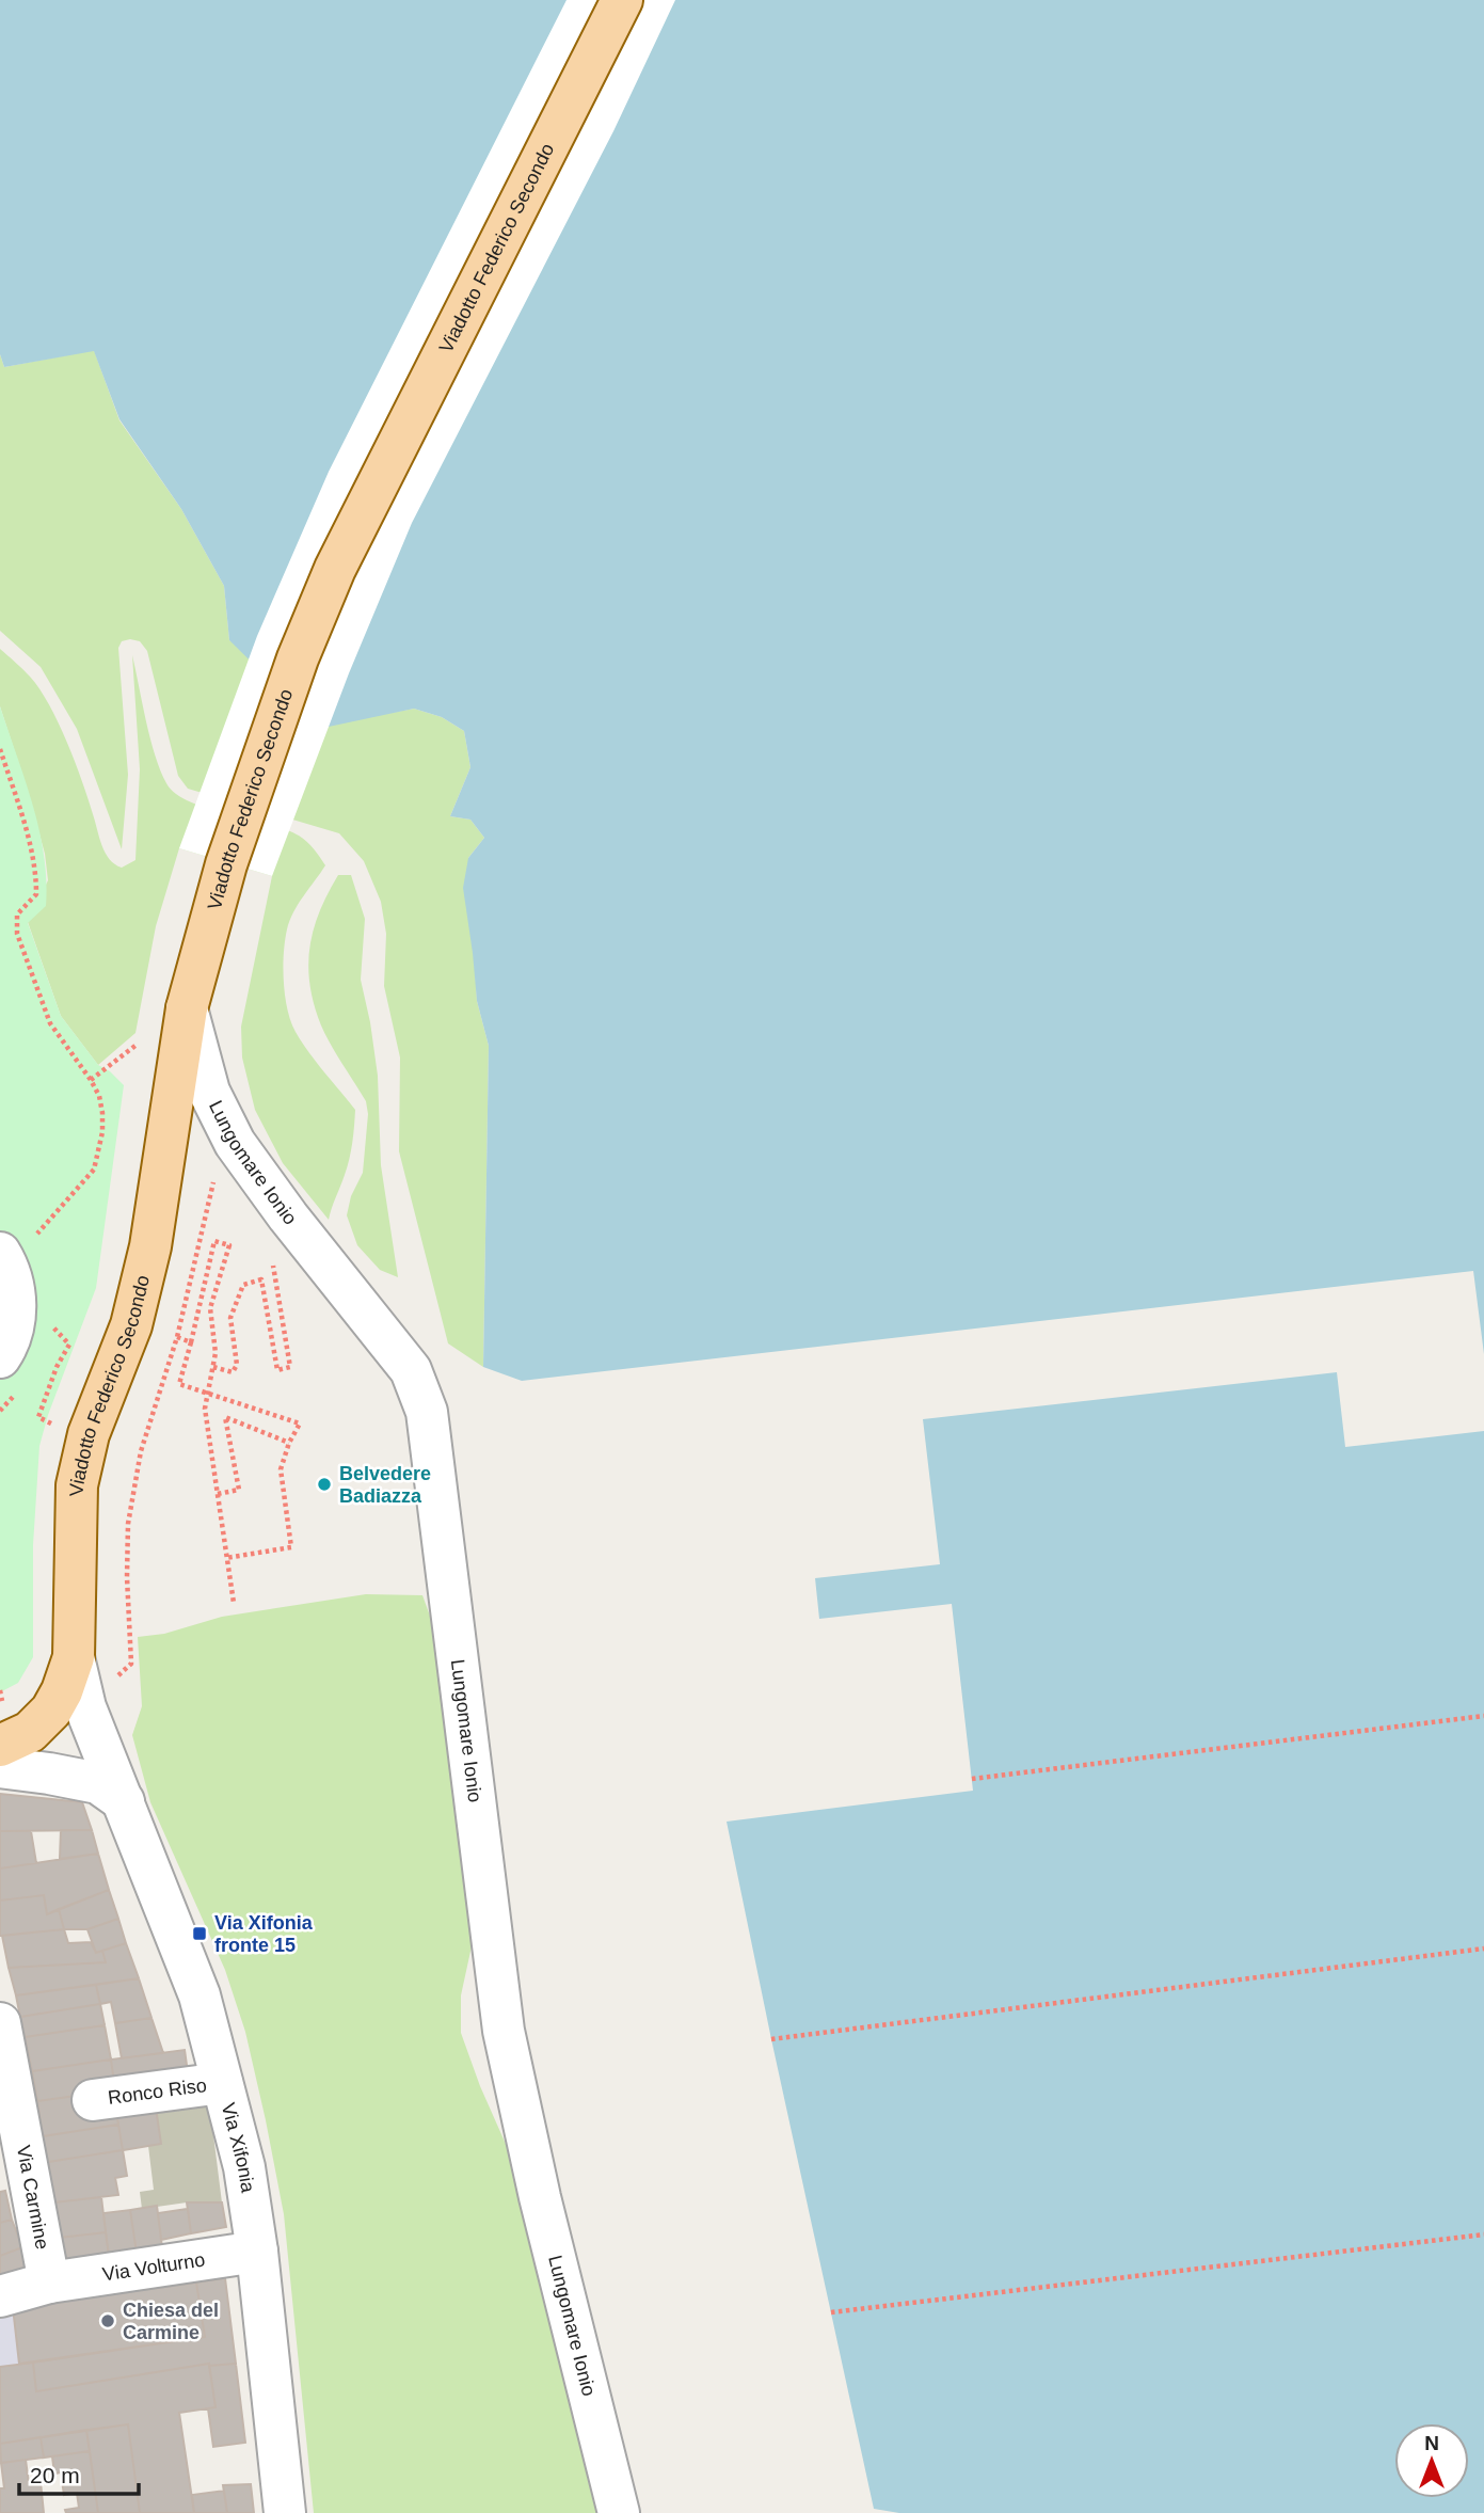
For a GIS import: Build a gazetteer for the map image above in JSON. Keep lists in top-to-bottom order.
{
  "streets": {
    "main road": ["Viadotto Federico Secondo"],
    "street": [
      "Lungomare Ionio",
      "Ronco Riso",
      "Via Xifonia",
      "Via Carmine",
      "Via Volturno"
    ]
  },
  "crossings": [
    ["Viadotto Federico Secondo", "Lungomare Ionio"],
    ["Viadotto Federico Secondo", "Via Xifonia"],
    ["Ronco Riso", "Via Xifonia"],
    ["Via Xifonia", "Via Volturno"],
    ["Via Carmine", "Via Volturno"]
  ],
  "places": {
    "other": ["Belvedere Badiazza", "Chiesa del Carmine"],
    "transit": ["Via Xifonia fronte 15"]
  },
  "scale_bar": "20 m",
  "north": "top"
}
